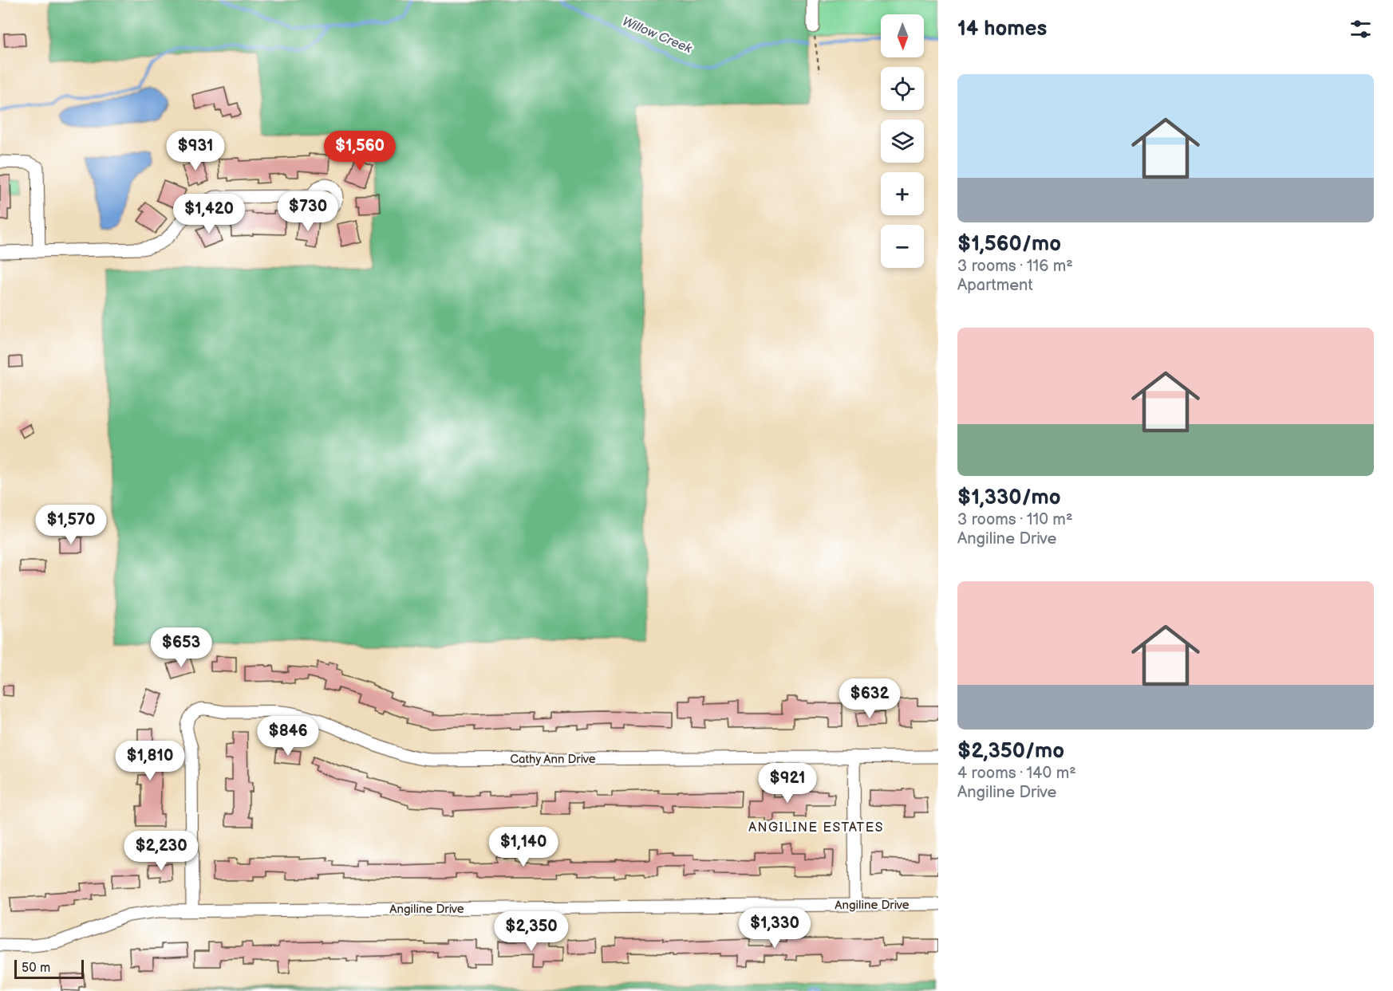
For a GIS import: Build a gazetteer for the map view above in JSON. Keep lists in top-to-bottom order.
{
  "streets": {
    "street": ["Cathy Ann Drive", "Angiline Drive"]
  },
  "crossings": [
    ["Cathy Ann Drive", "Angiline Drive"]
  ],
  "districts": ["ANGILINE ESTATES"],
  "water": ["Willow Creek"],
  "scale_bar": "50 m",
  "north": "bottom",
  "page": {
    "heading": "14 homes",
    "map_buttons": ["+", "−"],
    "list": [
      {
        "name": "$1,560/mo",
        "note": "3 rooms · 116 m² · Apartment"
      },
      {
        "name": "$1,330/mo",
        "note": "3 rooms · 110 m² · Angiline Drive"
      },
      {
        "name": "$2,350/mo",
        "note": "4 rooms · 140 m² · Angiline Drive"
      }
    ],
    "price": [
      "$931",
      "$1,560",
      "$730",
      "$1,420",
      "$1,570",
      "$653",
      "$632",
      "$846",
      "$1,810",
      "$921",
      "$1,140",
      "$2,230",
      "$1,330",
      "$2,350"
    ],
    "scale": "50 m"
  }
}
